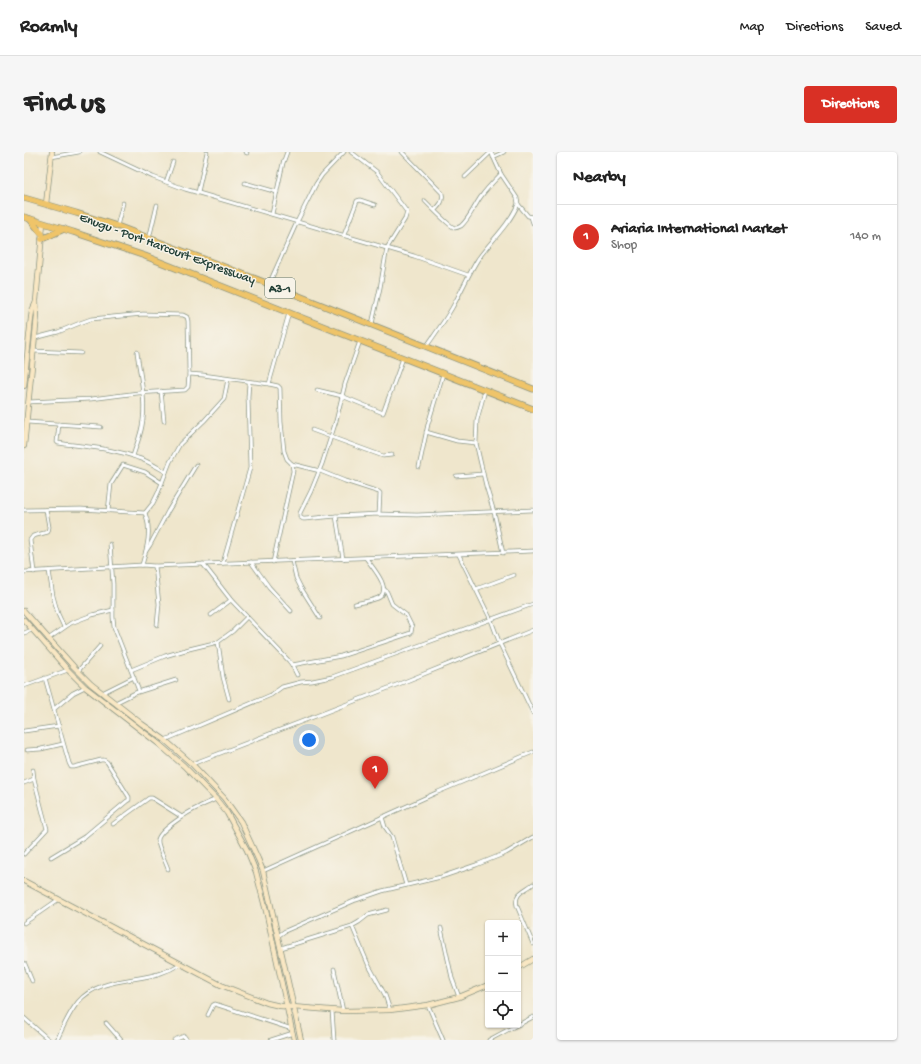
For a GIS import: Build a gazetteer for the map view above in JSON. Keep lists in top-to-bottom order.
{
  "streets": {
    "highway": ["Enugu - Port Harcourt Expressway", "A3-1"]
  },
  "page": {
    "header": "Roamly",
    "nav": ["Map", "Directions", "Saved"],
    "buttons": "Directions",
    "title": "Find us",
    "heading": "Nearby",
    "list": [
      {
        "mark": "1",
        "name": "Ariaria International Market",
        "note": "Shop",
        "value": "140 m"
      }
    ],
    "pins": "1",
    "map_buttons": ["+", "−"]
  }
}
